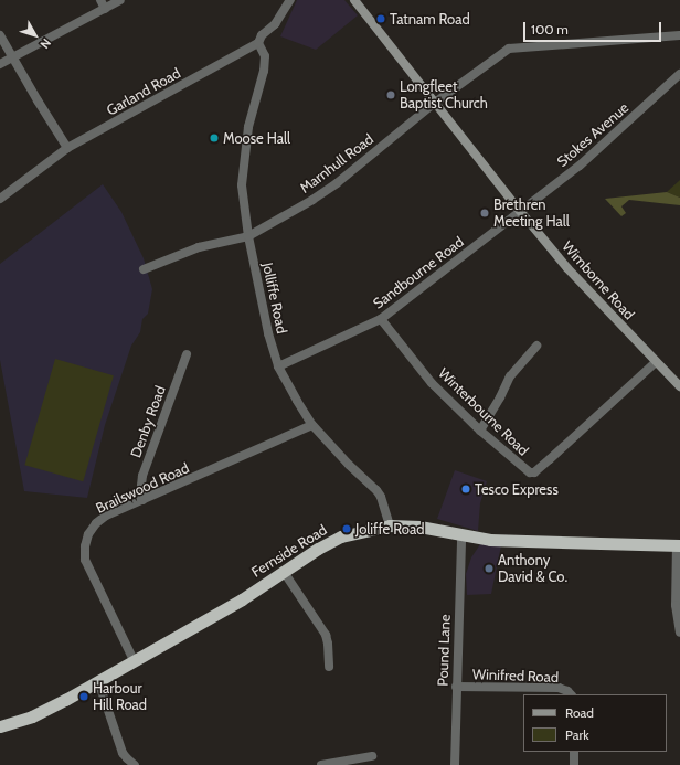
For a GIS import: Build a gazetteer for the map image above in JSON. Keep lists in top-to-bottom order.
{
  "streets": {
    "highway": ["Fernside Road"],
    "main road": ["Wimborne Road"],
    "street": [
      "Garland Road",
      "Stokes Avenue",
      "Marnhull Road",
      "Sandbourne Road",
      "Jolliffe Road",
      "Winterbourne Road",
      "Denby Road",
      "Brailswood Road",
      "Pound Lane",
      "Winifred Road"
    ]
  },
  "crossings": [
    ["Garland Road", "Jolliffe Road"],
    ["Stokes Avenue", "Sandbourne Road"],
    ["Stokes Avenue", "Wimborne Road"],
    ["Marnhull Road", "Wimborne Road"],
    ["Marnhull Road", "Jolliffe Road"],
    ["Sandbourne Road", "Wimborne Road"],
    ["Sandbourne Road", "Jolliffe Road"],
    ["Sandbourne Road", "Winterbourne Road"],
    ["Wimborne Road", "Winterbourne Road"],
    ["Jolliffe Road", "Brailswood Road"],
    ["Jolliffe Road", "Fernside Road"],
    ["Denby Road", "Brailswood Road"],
    ["Brailswood Road", "Fernside Road"],
    ["Fernside Road", "Pound Lane"],
    ["Pound Lane", "Winifred Road"]
  ],
  "places": [
    "Tatnam Road",
    "Longfleet Baptist Church",
    "Moose Hall",
    "Brethren Meeting Hall",
    "Tesco Express",
    "Joliffe Road",
    "Anthony David & Co.",
    "Harbour Hill Road"
  ],
  "legend": ["Road", "Park"],
  "scale_bar": "100 m",
  "north": "bottom right"
}
